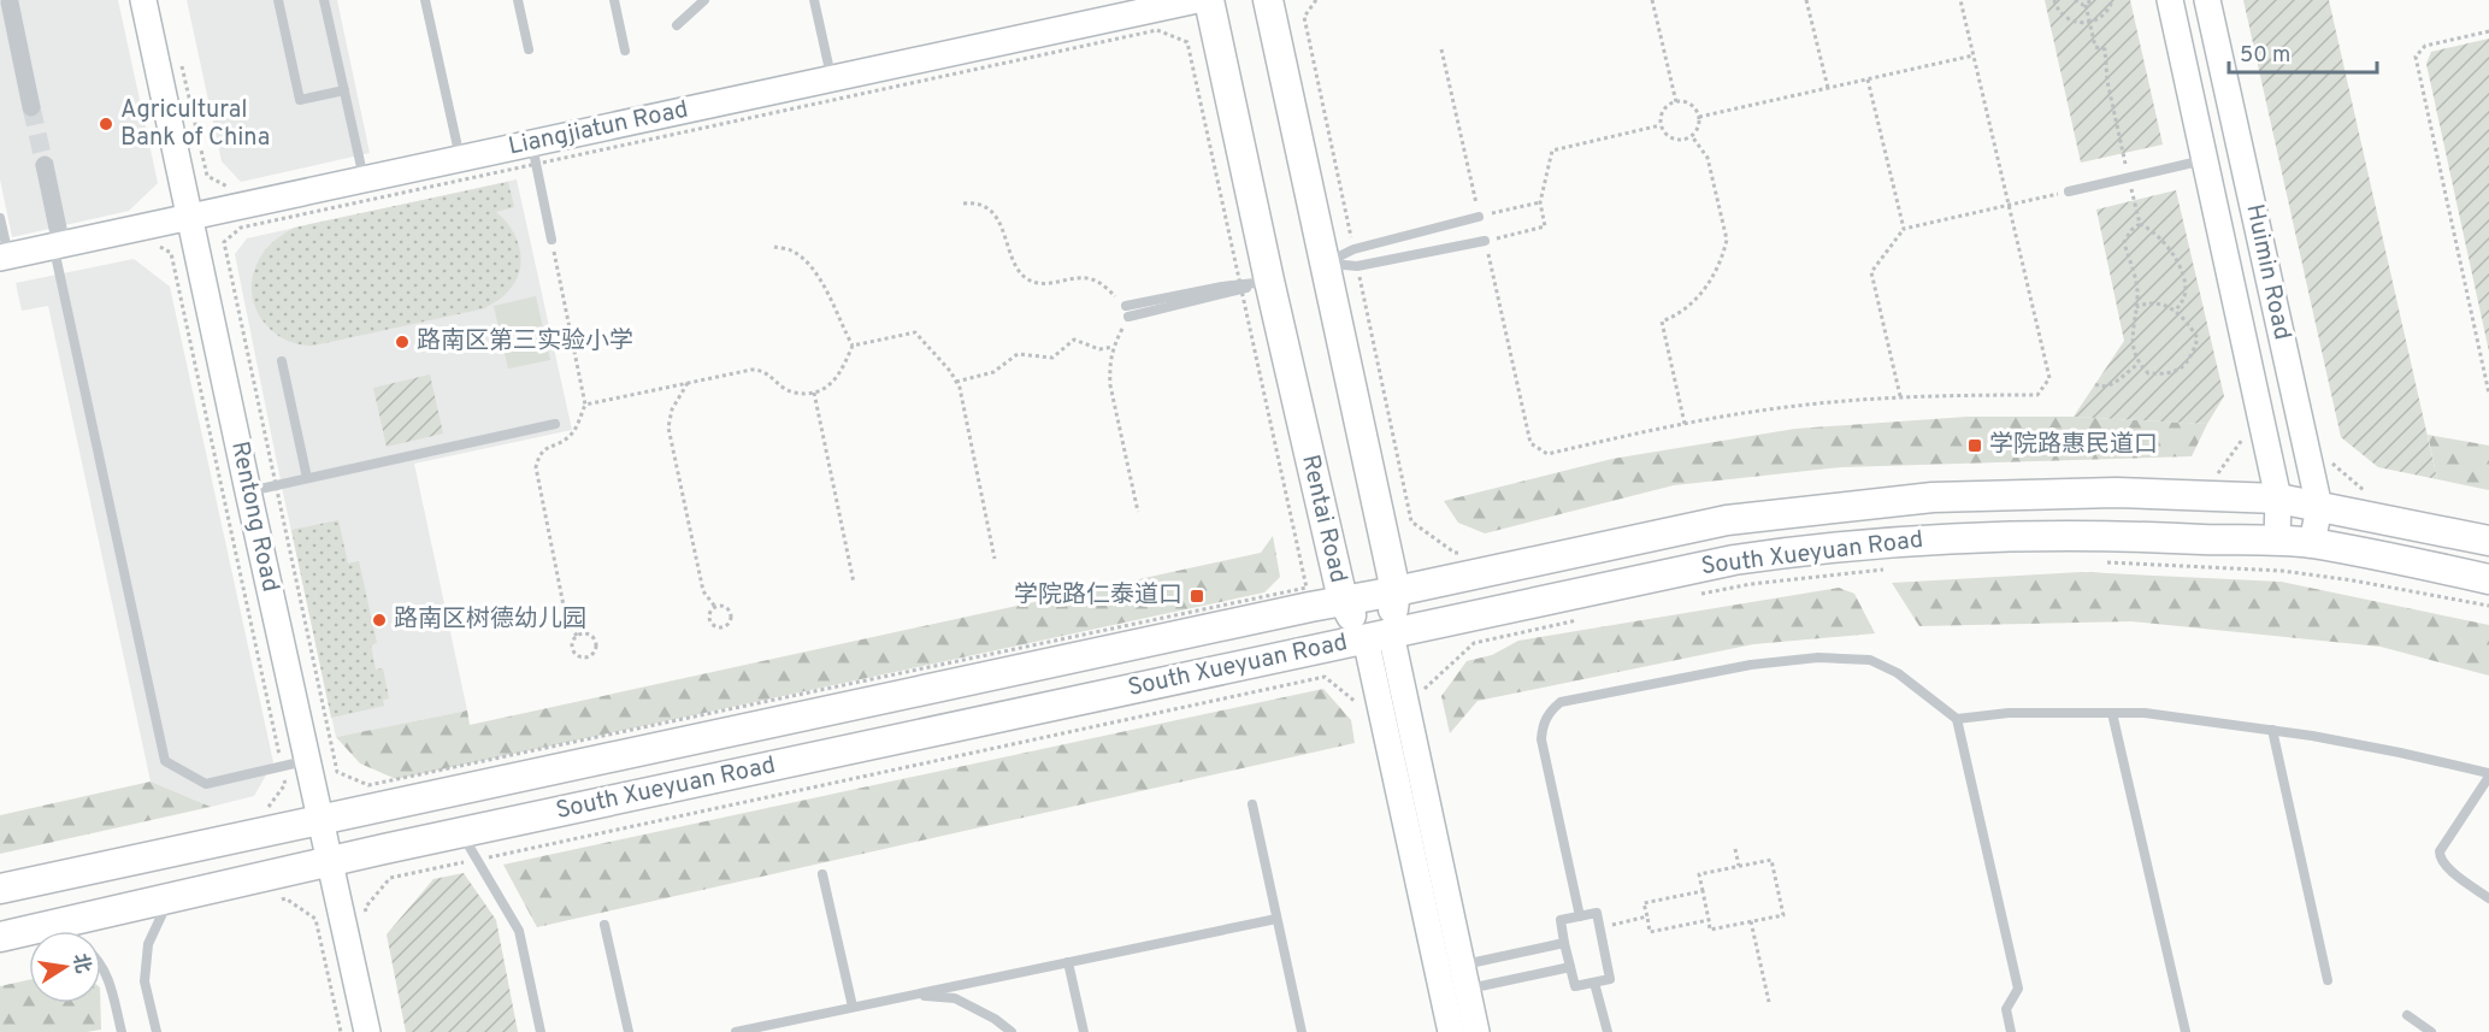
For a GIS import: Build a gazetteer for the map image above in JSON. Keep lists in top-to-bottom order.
{
  "streets": {
    "main road": ["Rentai Road", "South Xueyuan Road"],
    "street": ["Liangjiatun Road", "Huimin Road", "Rentong Road"]
  },
  "crossings": [
    ["Liangjiatun Road", "Rentong Road"],
    ["Huimin Road", "South Xueyuan Road"],
    ["Rentong Road", "South Xueyuan Road"],
    ["Rentai Road", "South Xueyuan Road"]
  ],
  "places": {
    "other": ["Agricultural Bank of China", "路南区第三实验小学", "路南区树德幼儿园"],
    "transit": ["学院路惠民道口", "学院路仁泰道口"]
  },
  "scale_bar": "50 m",
  "north": "right"
}
